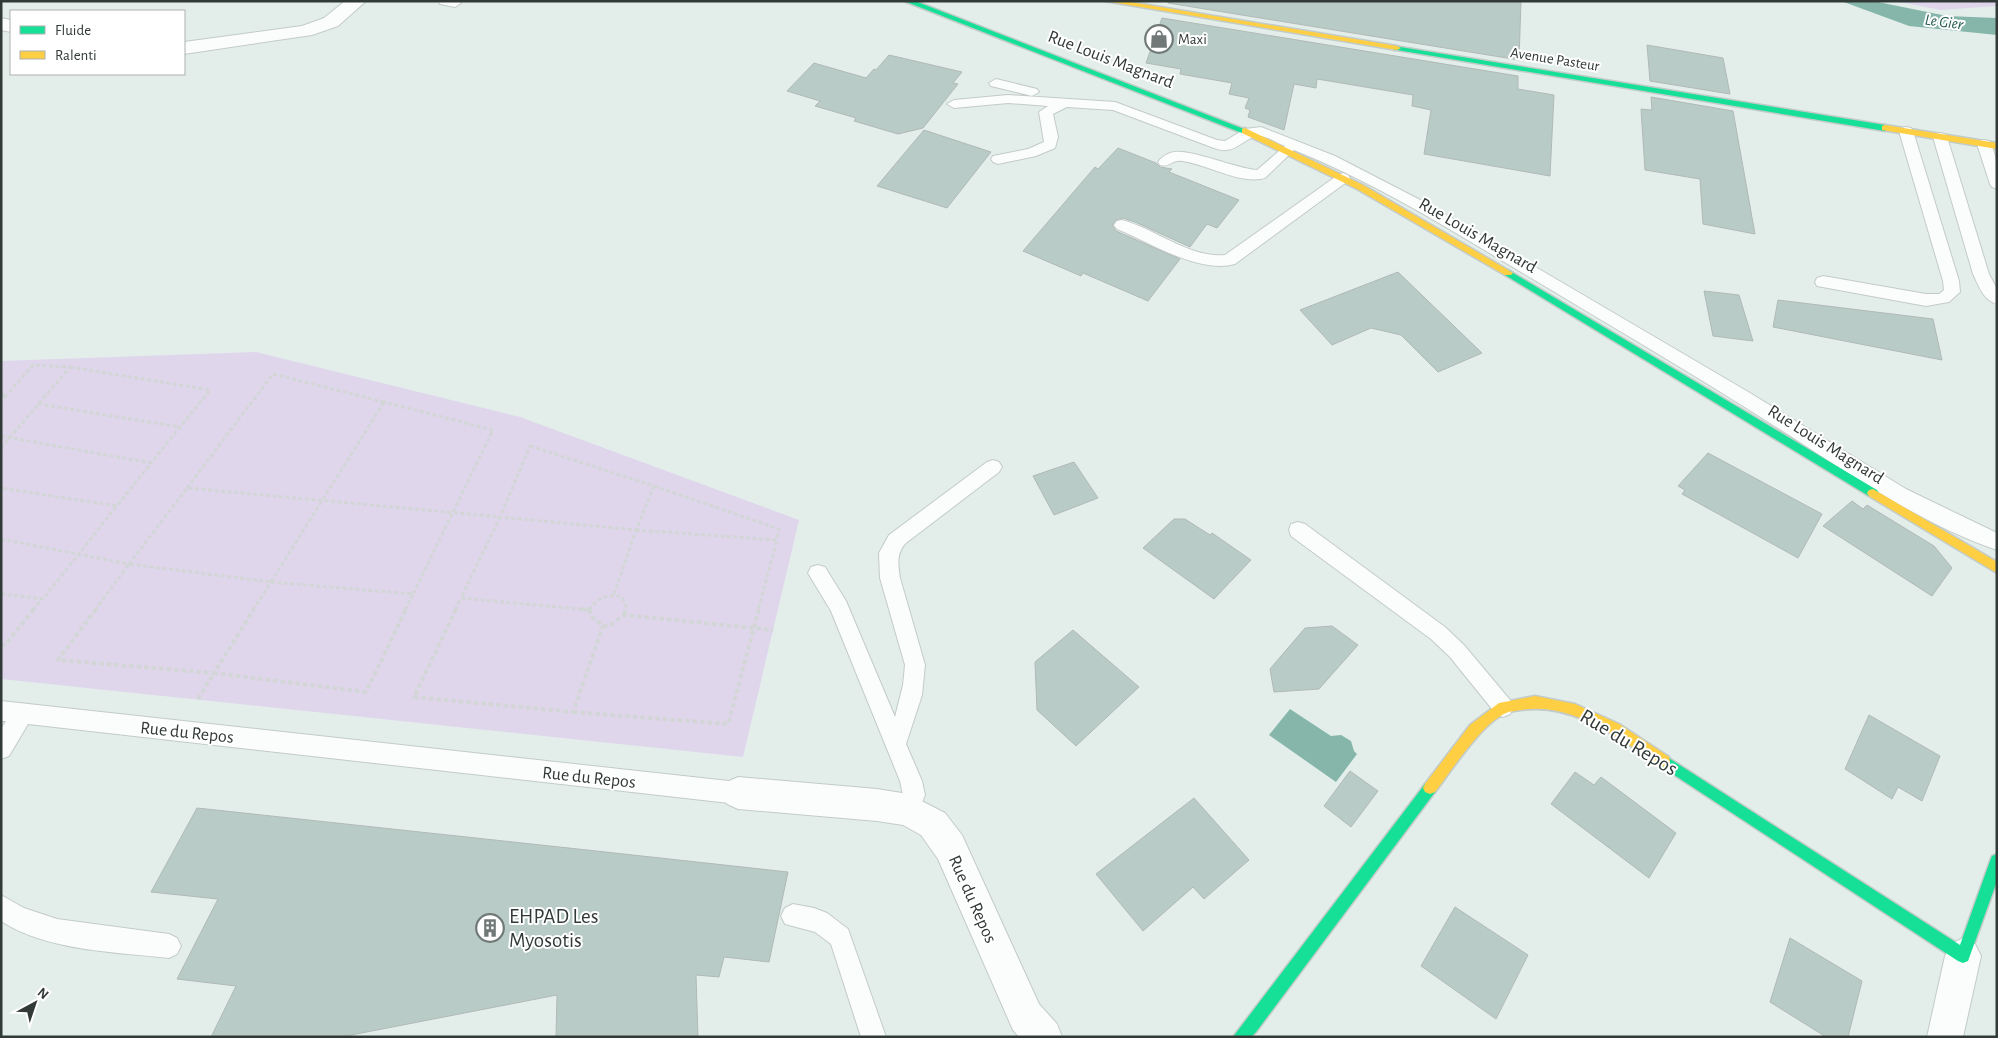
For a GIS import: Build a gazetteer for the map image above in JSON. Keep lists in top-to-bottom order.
{
  "streets": {
    "street": ["Rue Louis Magnard", "Avenue Pasteur", "Rue du Repos"]
  },
  "water": ["Le Gier"],
  "places": {
    "shop": ["Maxi"],
    "building": ["EHPAD Les Myosotis"]
  },
  "legend": ["Fluide", "Ralenti"],
  "north": "top right"
}
